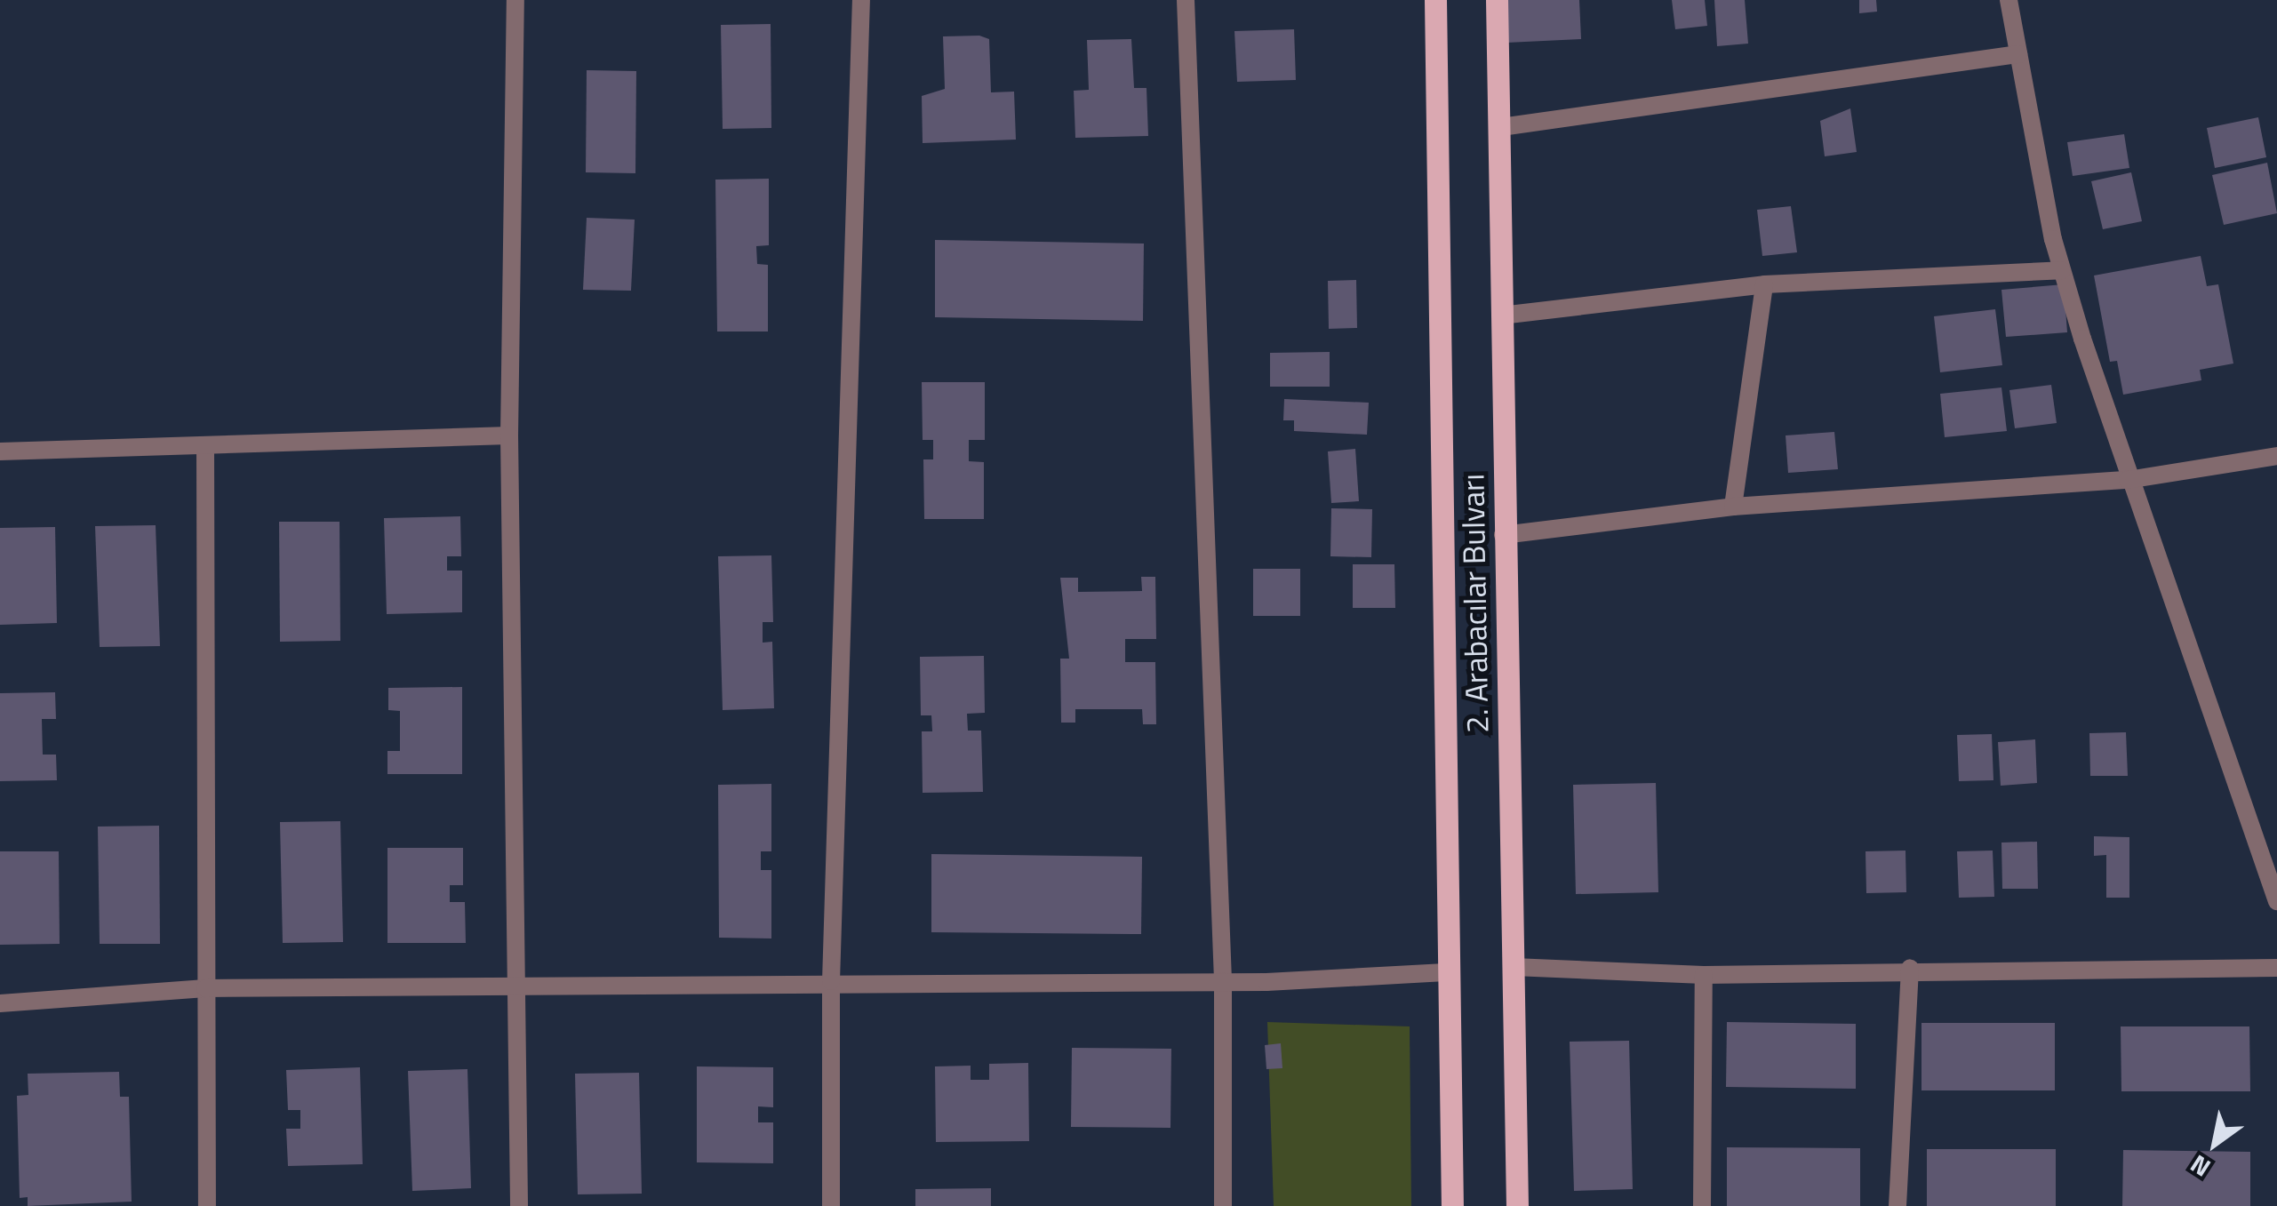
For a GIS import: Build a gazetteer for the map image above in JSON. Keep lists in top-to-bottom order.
{
  "streets": {
    "main road": ["2. Arabacılar Bulvarı"]
  },
  "north": "bottom left"
}
